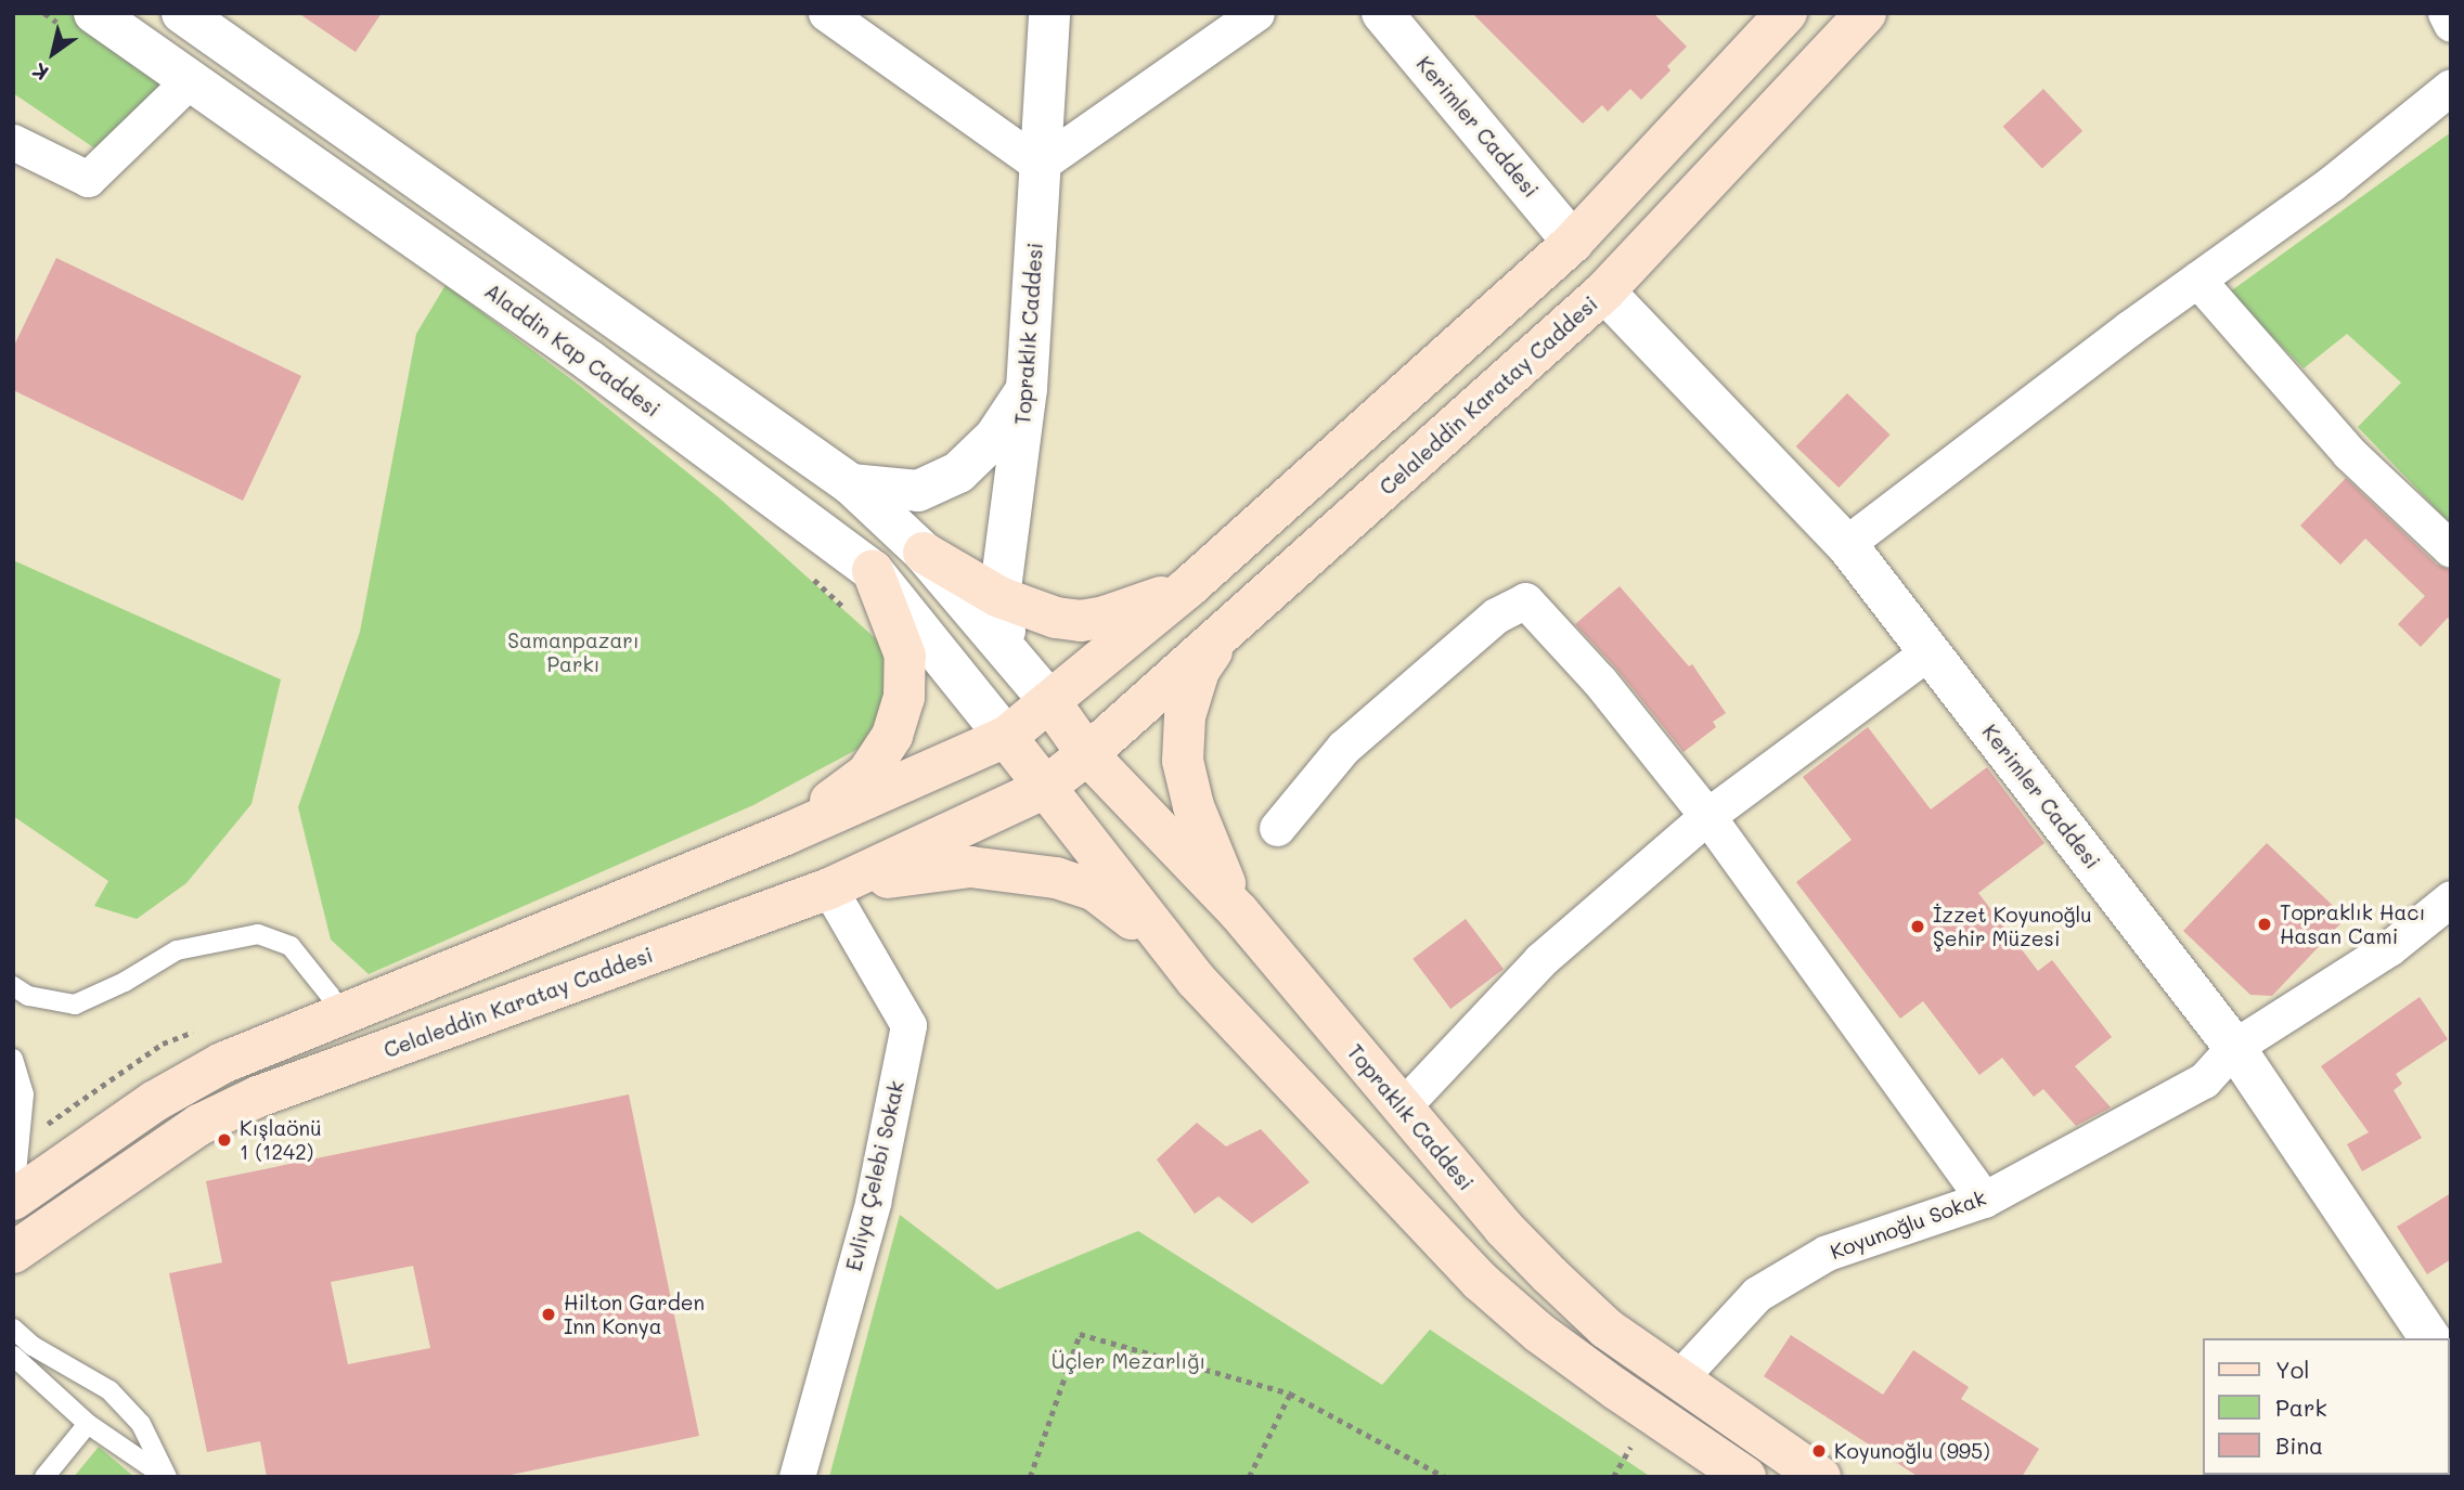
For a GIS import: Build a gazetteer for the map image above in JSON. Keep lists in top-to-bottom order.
{
  "streets": {
    "main road": ["Topraklık Caddesi", "Celaleddin Karatay Caddesi"],
    "street": [
      "Kerimler Caddesi",
      "Aladdin Kap Caddesi",
      "Evliya Çelebi Sokak",
      "Koyunoğlu Sokak"
    ]
  },
  "crossings": [
    ["Kerimler Caddesi", "Celaleddin Karatay Caddesi"],
    ["Kerimler Caddesi", "Koyunoğlu Sokak"],
    ["Topraklık Caddesi", "Celaleddin Karatay Caddesi"],
    ["Topraklık Caddesi", "Koyunoğlu Sokak"],
    ["Celaleddin Karatay Caddesi", "Evliya Çelebi Sokak"]
  ],
  "parks": ["Samanpazarı Parkı", "Üçler Mezarlığı"],
  "places": [
    "Topraklık Hacı Hasan Cami",
    "İzzet Koyunoğlu Şehir Müzesi",
    "Kışlaönü 1 (1242)",
    "Hilton Garden Inn Konya",
    "Koyunoğlu (995)"
  ],
  "legend": ["Yol", "Park", "Bina"],
  "north": "bottom left"
}
